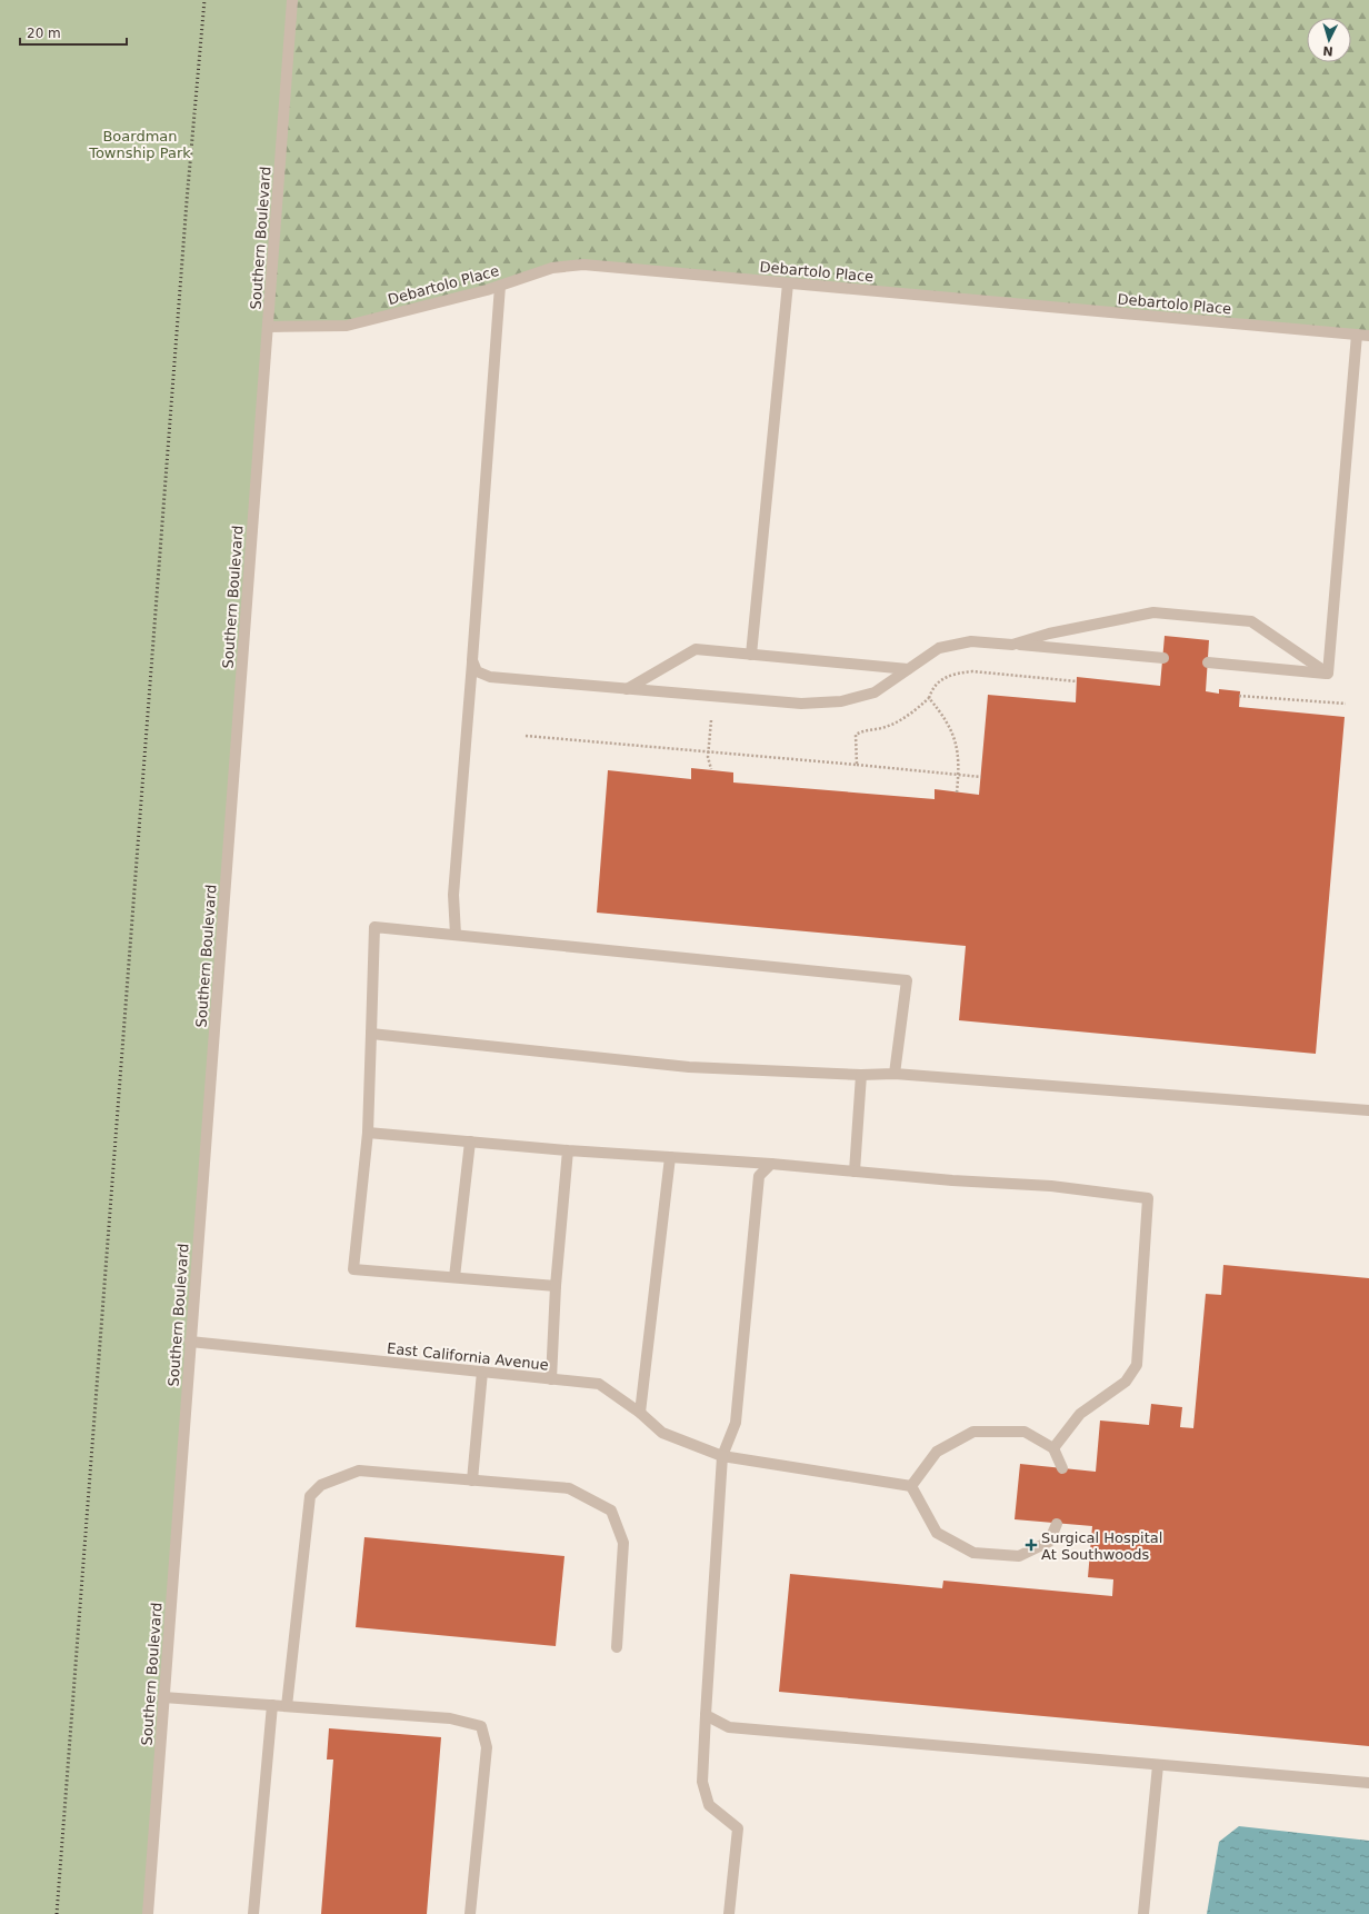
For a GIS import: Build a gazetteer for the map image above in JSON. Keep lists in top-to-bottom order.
{
  "streets": {
    "street": ["Southern Boulevard", "Debartolo Place", "East California Avenue"]
  },
  "crossings": [
    ["Southern Boulevard", "Debartolo Place"],
    ["Southern Boulevard", "East California Avenue"]
  ],
  "parks": ["Boardman Township Park"],
  "places": {
    "health": ["Surgical Hospital At Southwoods"]
  },
  "scale_bar": "20 m",
  "north": "bottom"
}
